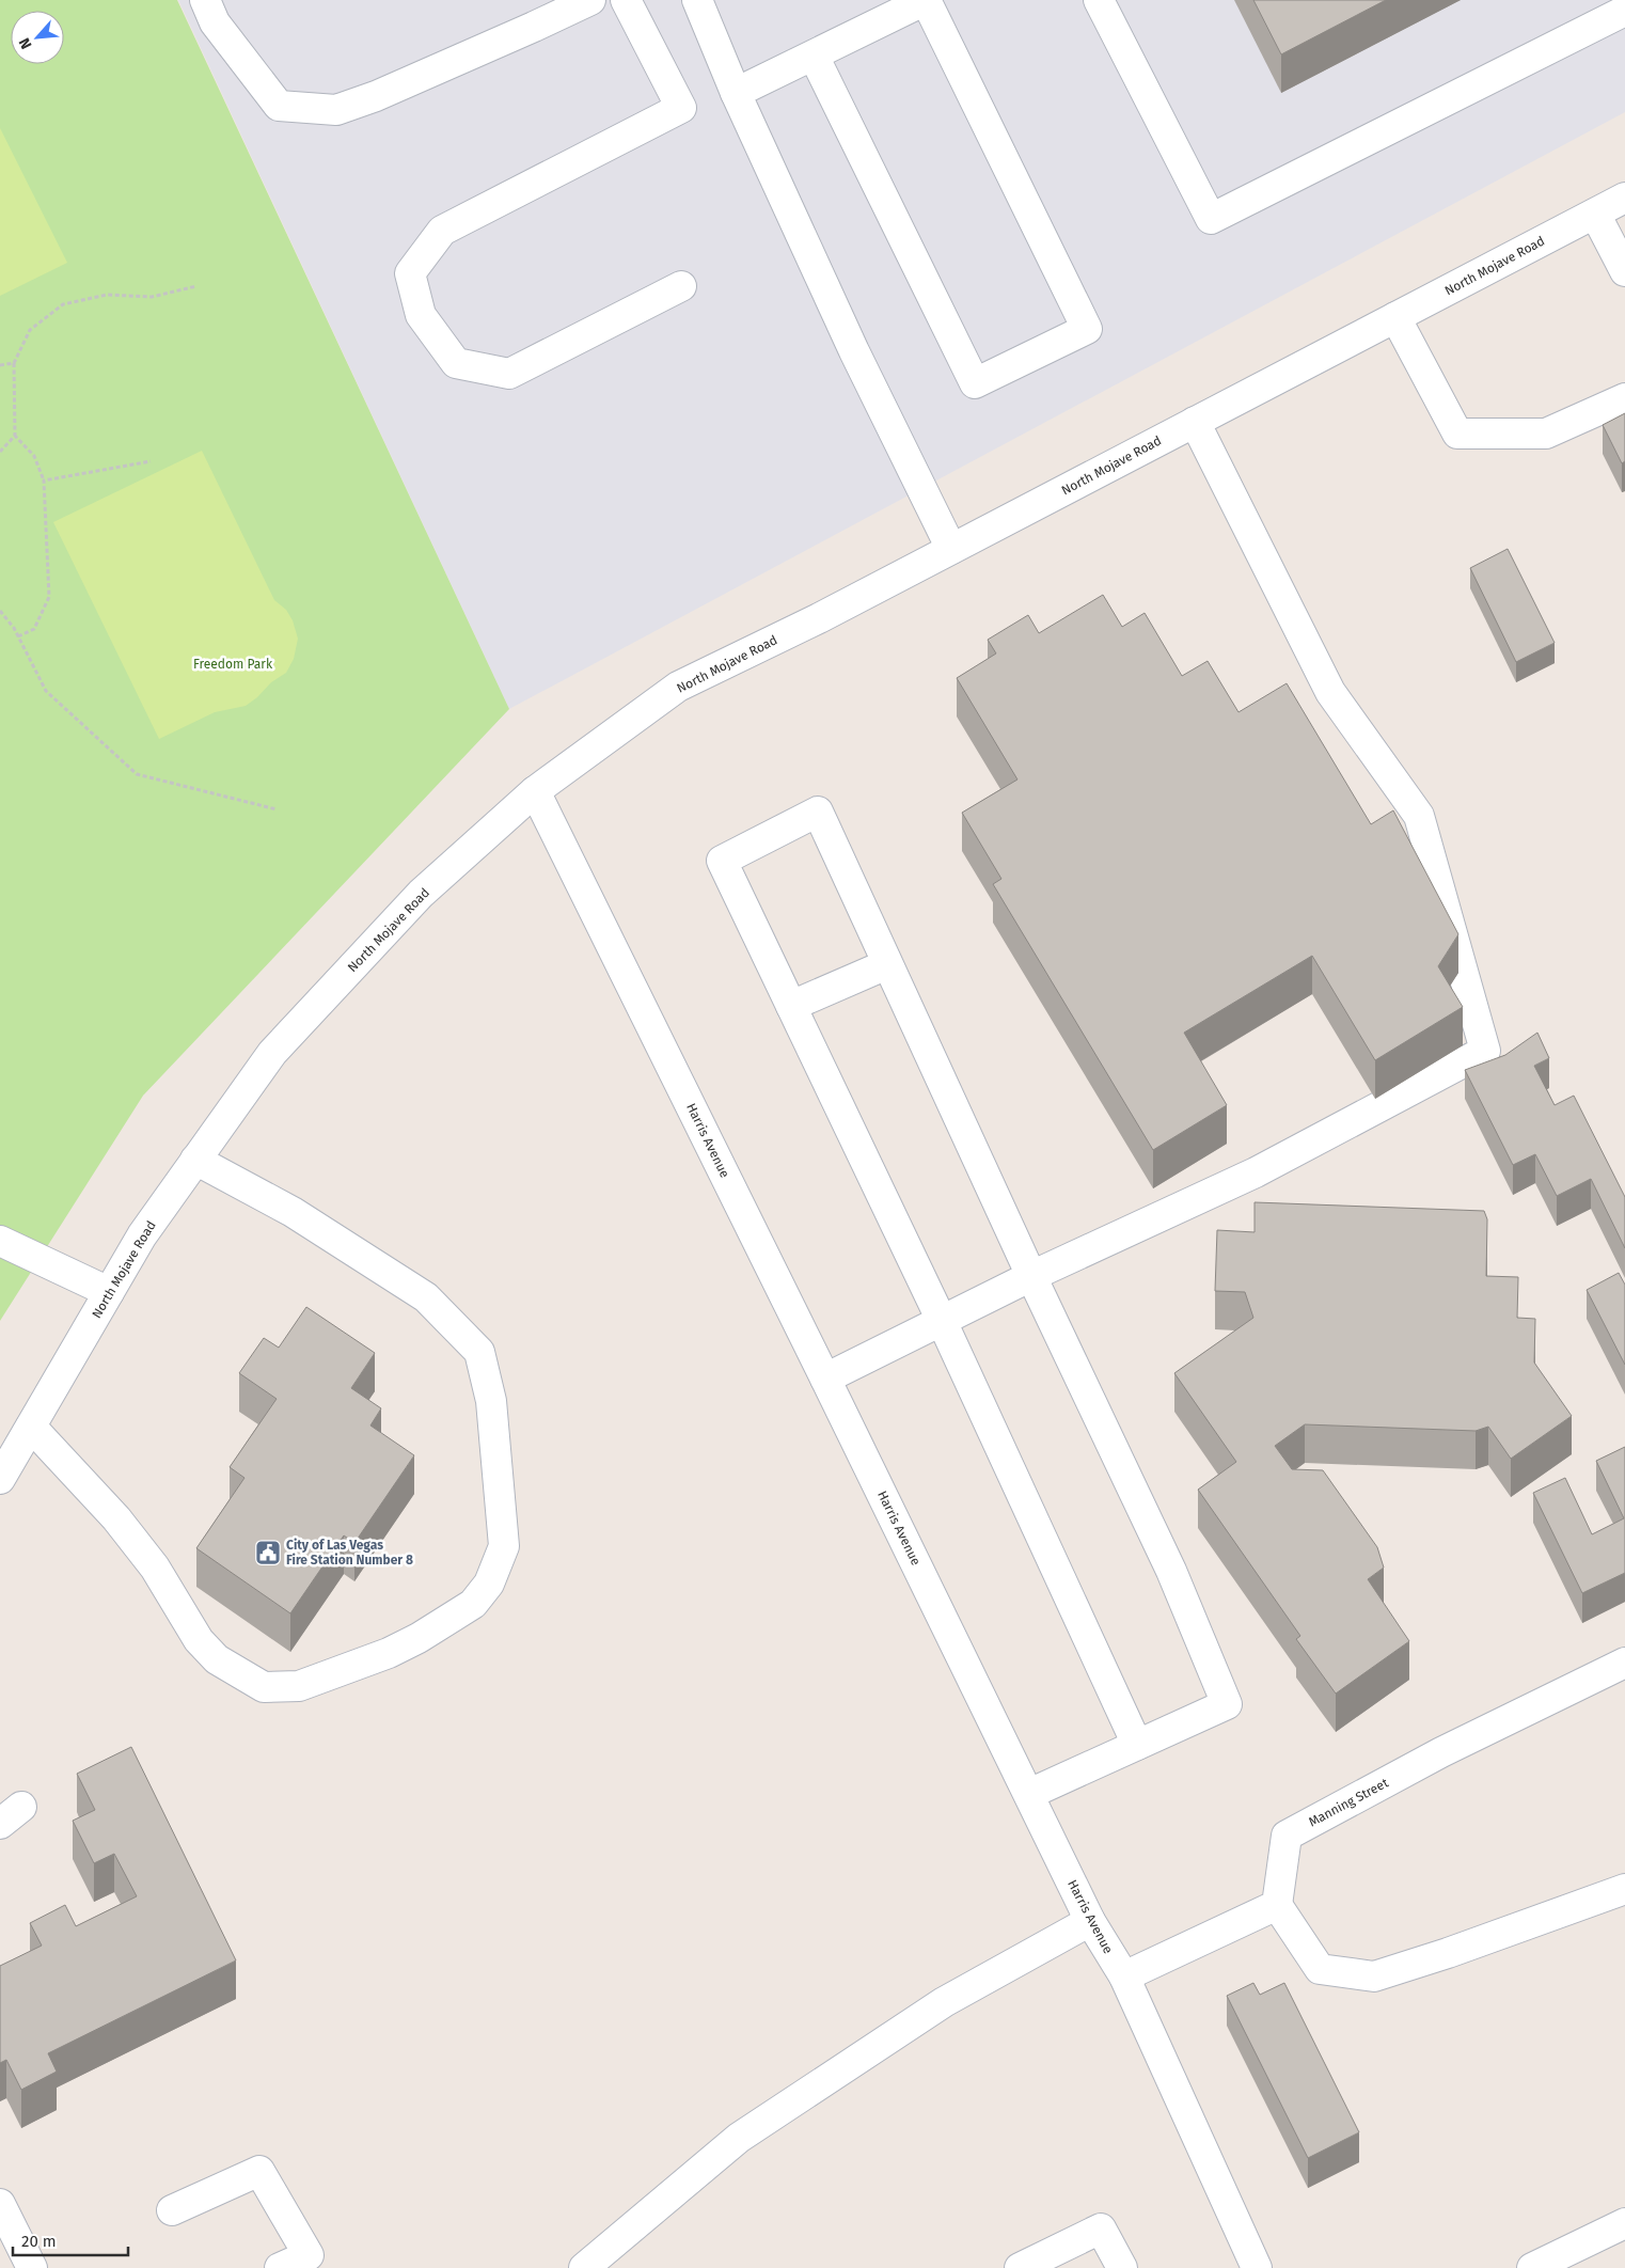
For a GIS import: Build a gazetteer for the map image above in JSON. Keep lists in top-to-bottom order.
{
  "streets": {
    "street": ["North Mojave Road", "Harris Avenue", "Manning Street"]
  },
  "crossings": [
    ["North Mojave Road", "Harris Avenue"]
  ],
  "parks": ["Freedom Park"],
  "places": {
    "public building": ["City of Las Vegas Fire Station Number 8"]
  },
  "scale_bar": "20 m",
  "north": "bottom left"
}
